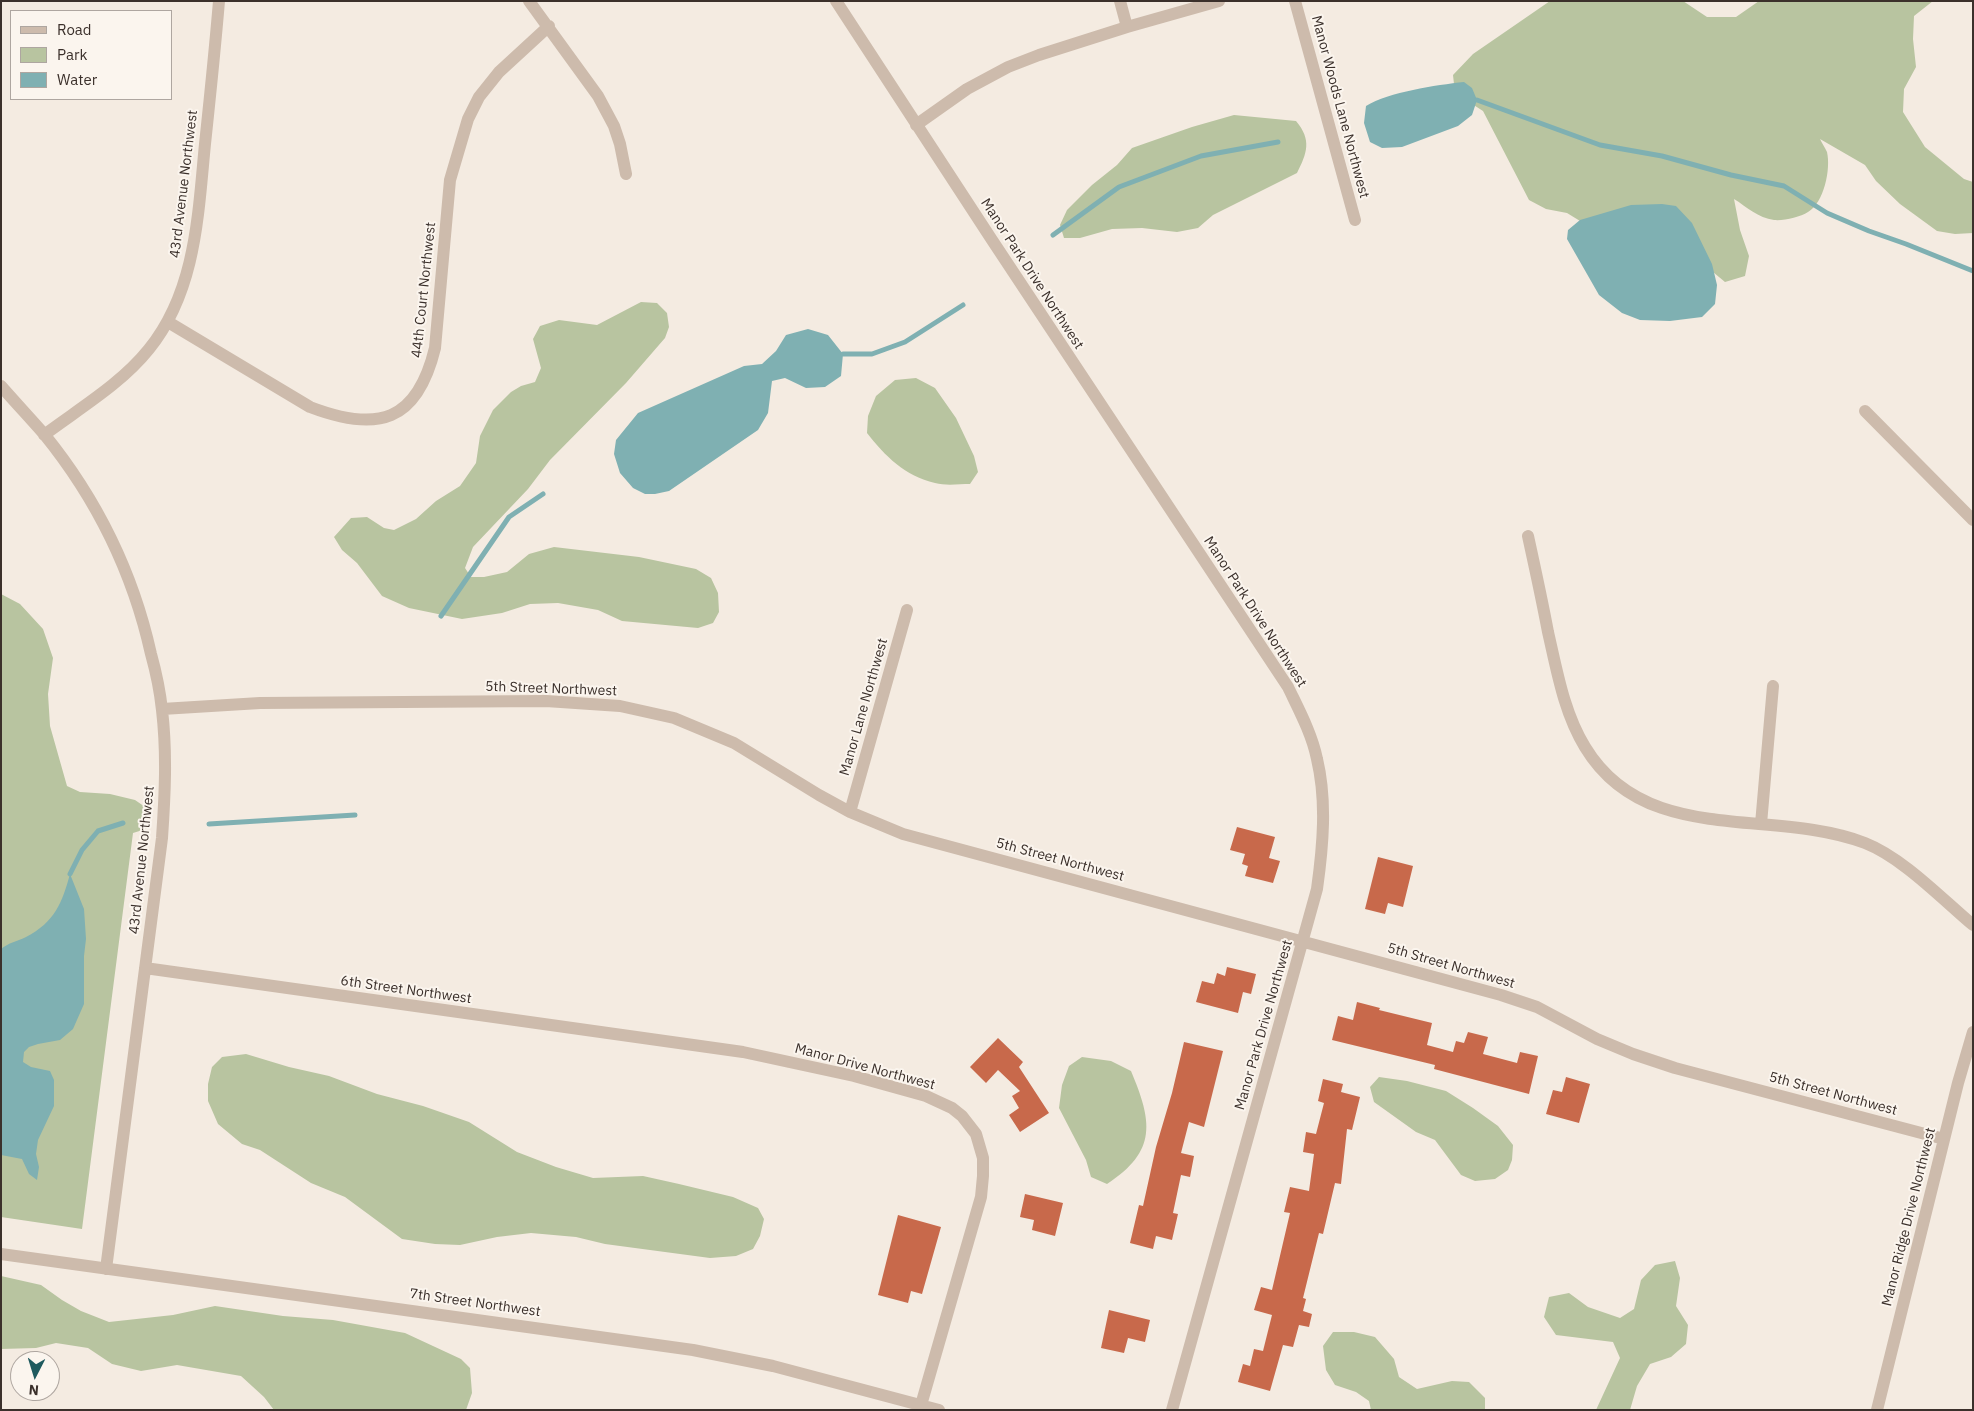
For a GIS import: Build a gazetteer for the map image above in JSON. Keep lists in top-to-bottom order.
{
  "streets": {
    "street": [
      "Manor Woods Lane Northwest",
      "43rd Avenue Northwest",
      "Manor Park Drive Northwest",
      "44th Court Northwest",
      "5th Street Northwest",
      "Manor Lane Northwest",
      "6th Street Northwest",
      "Manor Drive Northwest",
      "Manor Ridge Drive Northwest",
      "7th Street Northwest"
    ]
  },
  "crossings": [
    ["43rd Avenue Northwest", "44th Court Northwest"],
    ["43rd Avenue Northwest", "5th Street Northwest"],
    ["43rd Avenue Northwest", "6th Street Northwest"],
    ["43rd Avenue Northwest", "7th Street Northwest"],
    ["Manor Park Drive Northwest", "5th Street Northwest"],
    ["5th Street Northwest", "Manor Lane Northwest"],
    ["5th Street Northwest", "Manor Ridge Drive Northwest"],
    ["6th Street Northwest", "Manor Drive Northwest"],
    ["Manor Drive Northwest", "7th Street Northwest"]
  ],
  "legend": ["Road", "Park", "Water"],
  "north": "bottom"
}
